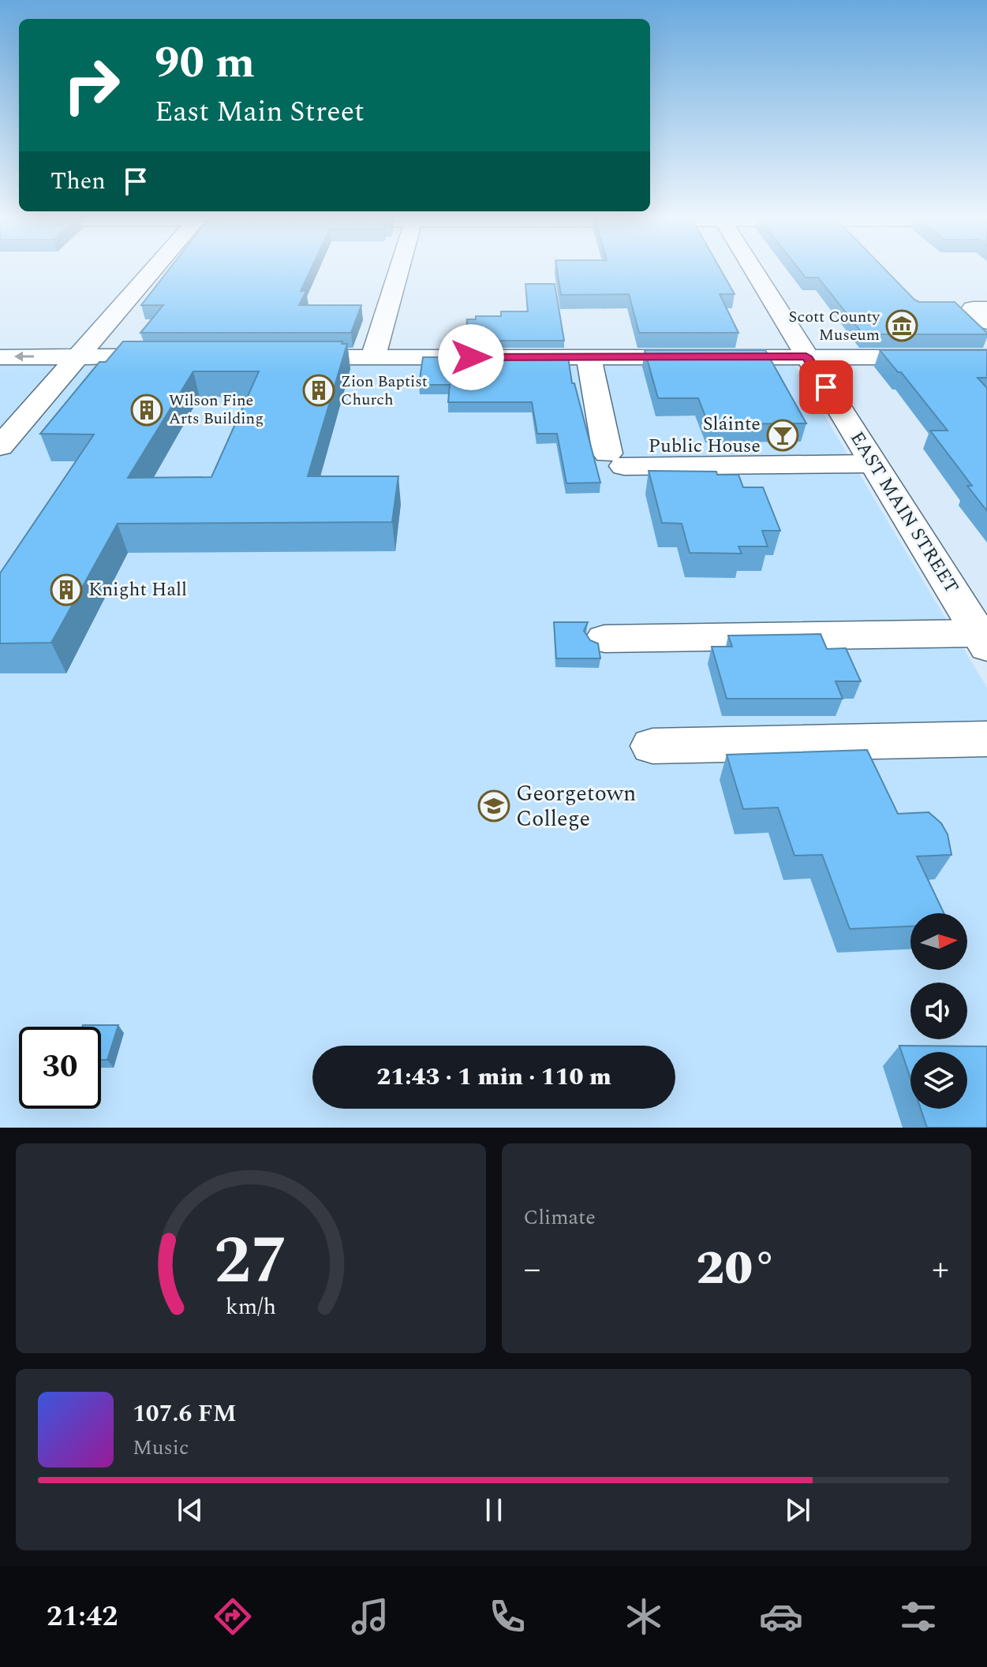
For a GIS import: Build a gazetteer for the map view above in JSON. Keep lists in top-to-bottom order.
{
  "streets": {
    "street": ["EAST MAIN STREET"]
  },
  "places": {
    "museum": ["Scott County Museum"],
    "building": ["Zion Baptist Church", "Wilson Fine Arts Building", "Knight Hall"],
    "bar": ["Sláinte Public House"],
    "school or university": ["Georgetown College"]
  },
  "north": "right",
  "page": {
    "turn": ["90 m", "East Main Street"],
    "then": "Then",
    "limit": "30",
    "trip": "21:43 · 1 min · 110 m",
    "tile": "Climate",
    "heat": ["−", "20°", "+"],
    "song": ["107.6 FM", "Music"],
    "tabs": "21:42",
    "gauge": ["27", "km/h"]
  }
}
